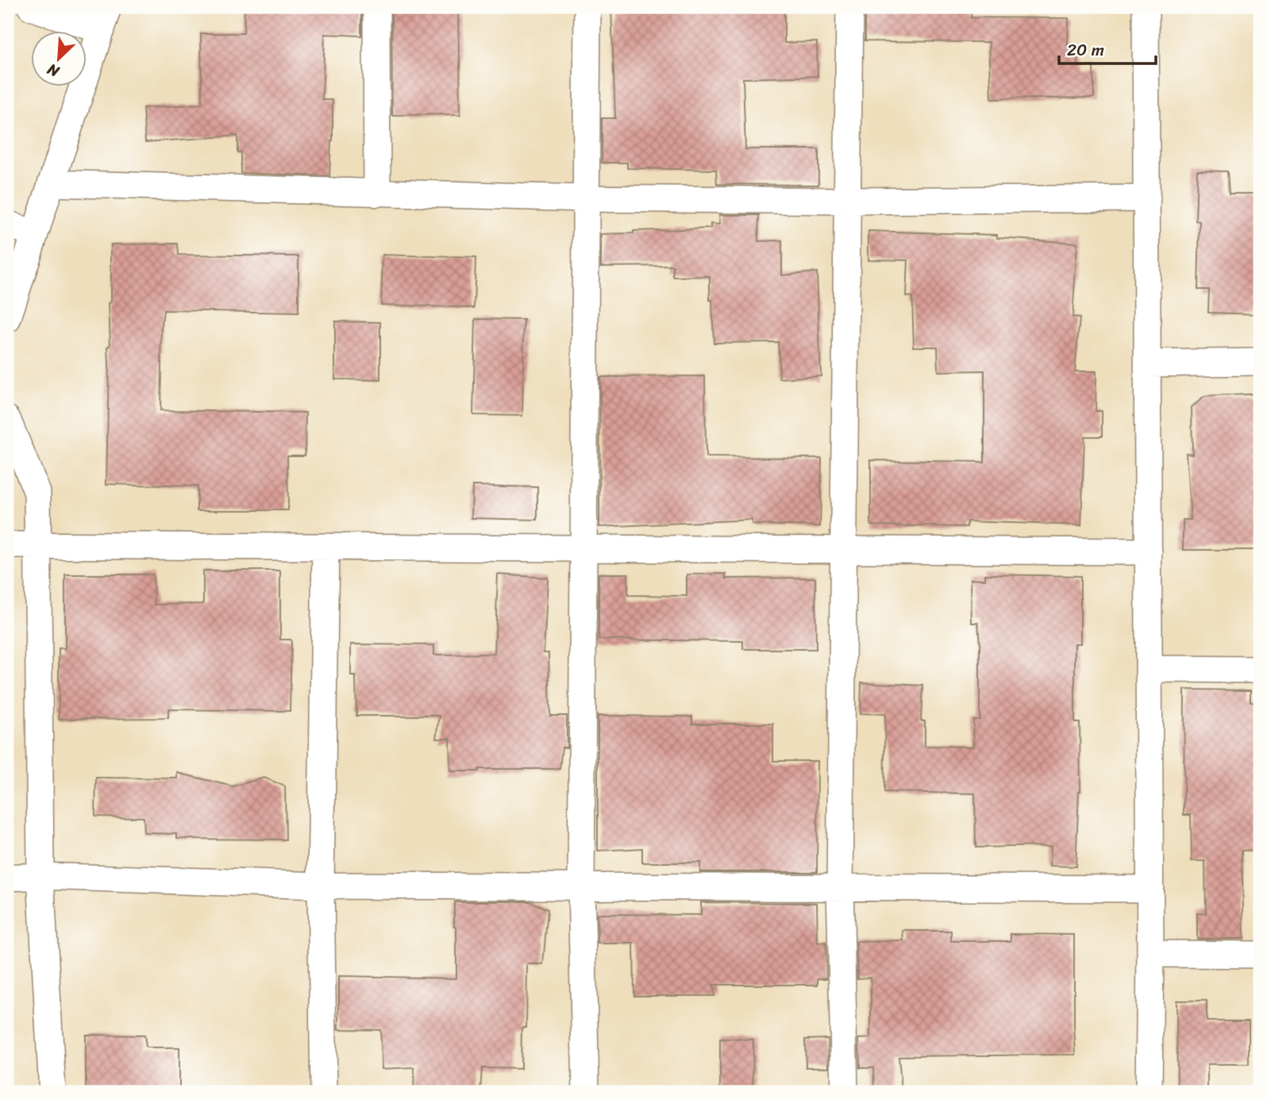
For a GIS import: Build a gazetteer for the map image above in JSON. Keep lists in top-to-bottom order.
{
  "scale_bar": "20 m",
  "north": "bottom left"
}
